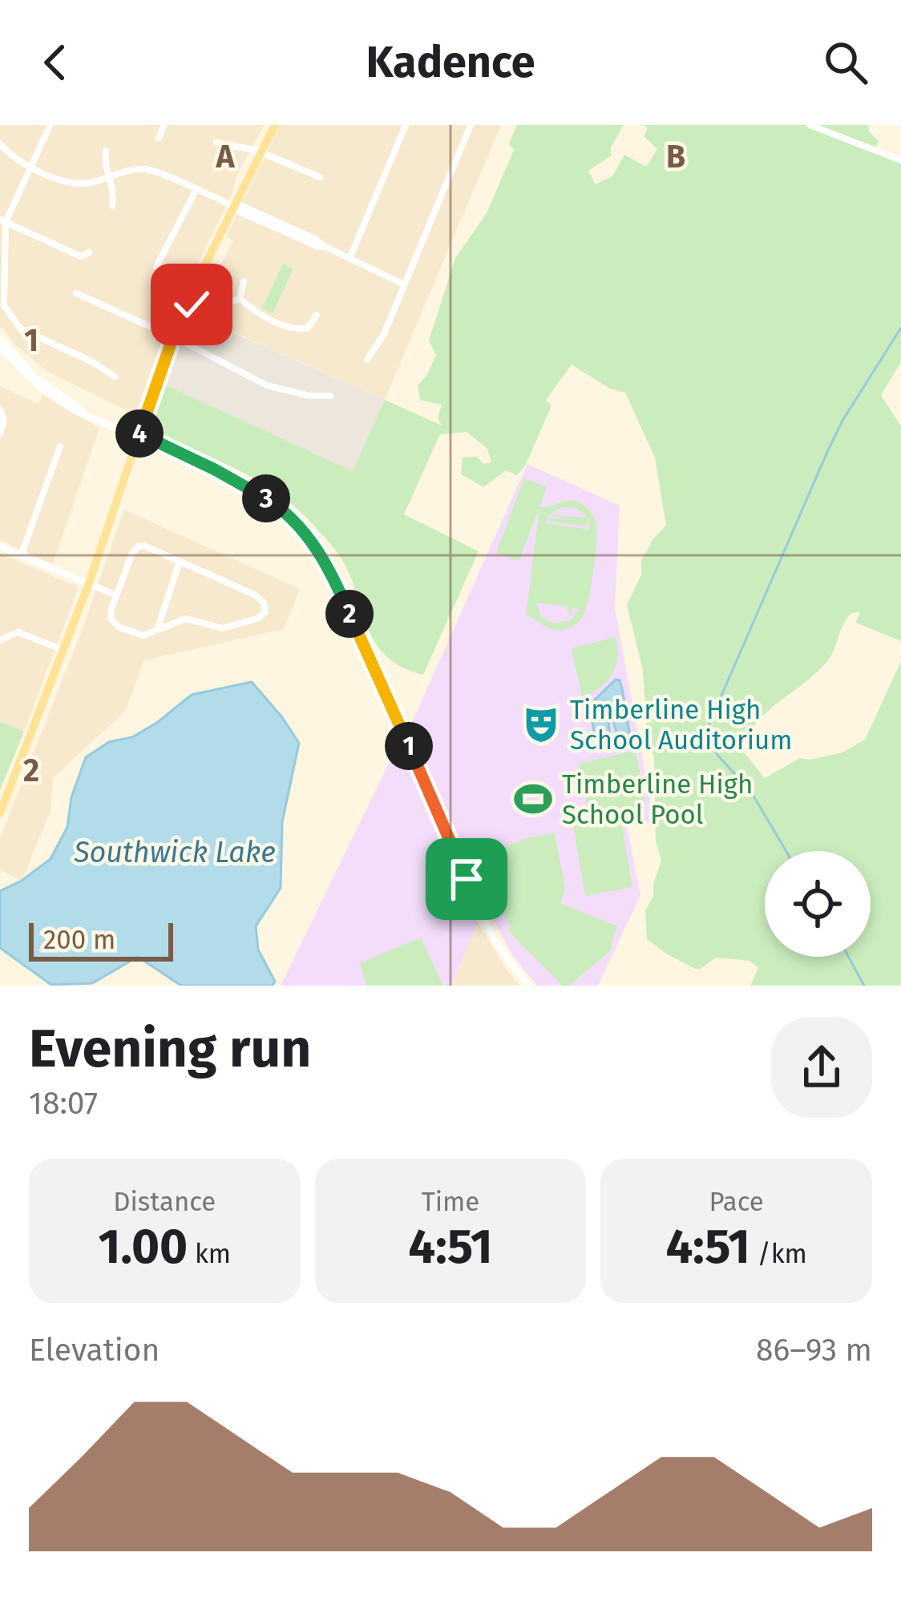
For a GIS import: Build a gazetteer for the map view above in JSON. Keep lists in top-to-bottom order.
{
  "water": ["Southwick Lake"],
  "places": {
    "theatre": ["Timberline High School Auditorium"],
    "sports": ["Timberline High School Pool"]
  },
  "scale_bar": "200 m",
  "page": {
    "header": "Kadence",
    "pins": [
      "4",
      "3",
      "2",
      "1"
    ],
    "scale": "200 m",
    "heading": ["Evening run", "18:07"],
    "stats": [
      ["Distance", "1.00 km"],
      ["Time", "4:51"],
      ["Pace", "4:51 /km"]
    ],
    "chart": ["Elevation", "86–93 m"]
  },
  "grid": {
    "columns": ["A", "B"],
    "rows": ["1", "2"]
  }
}
